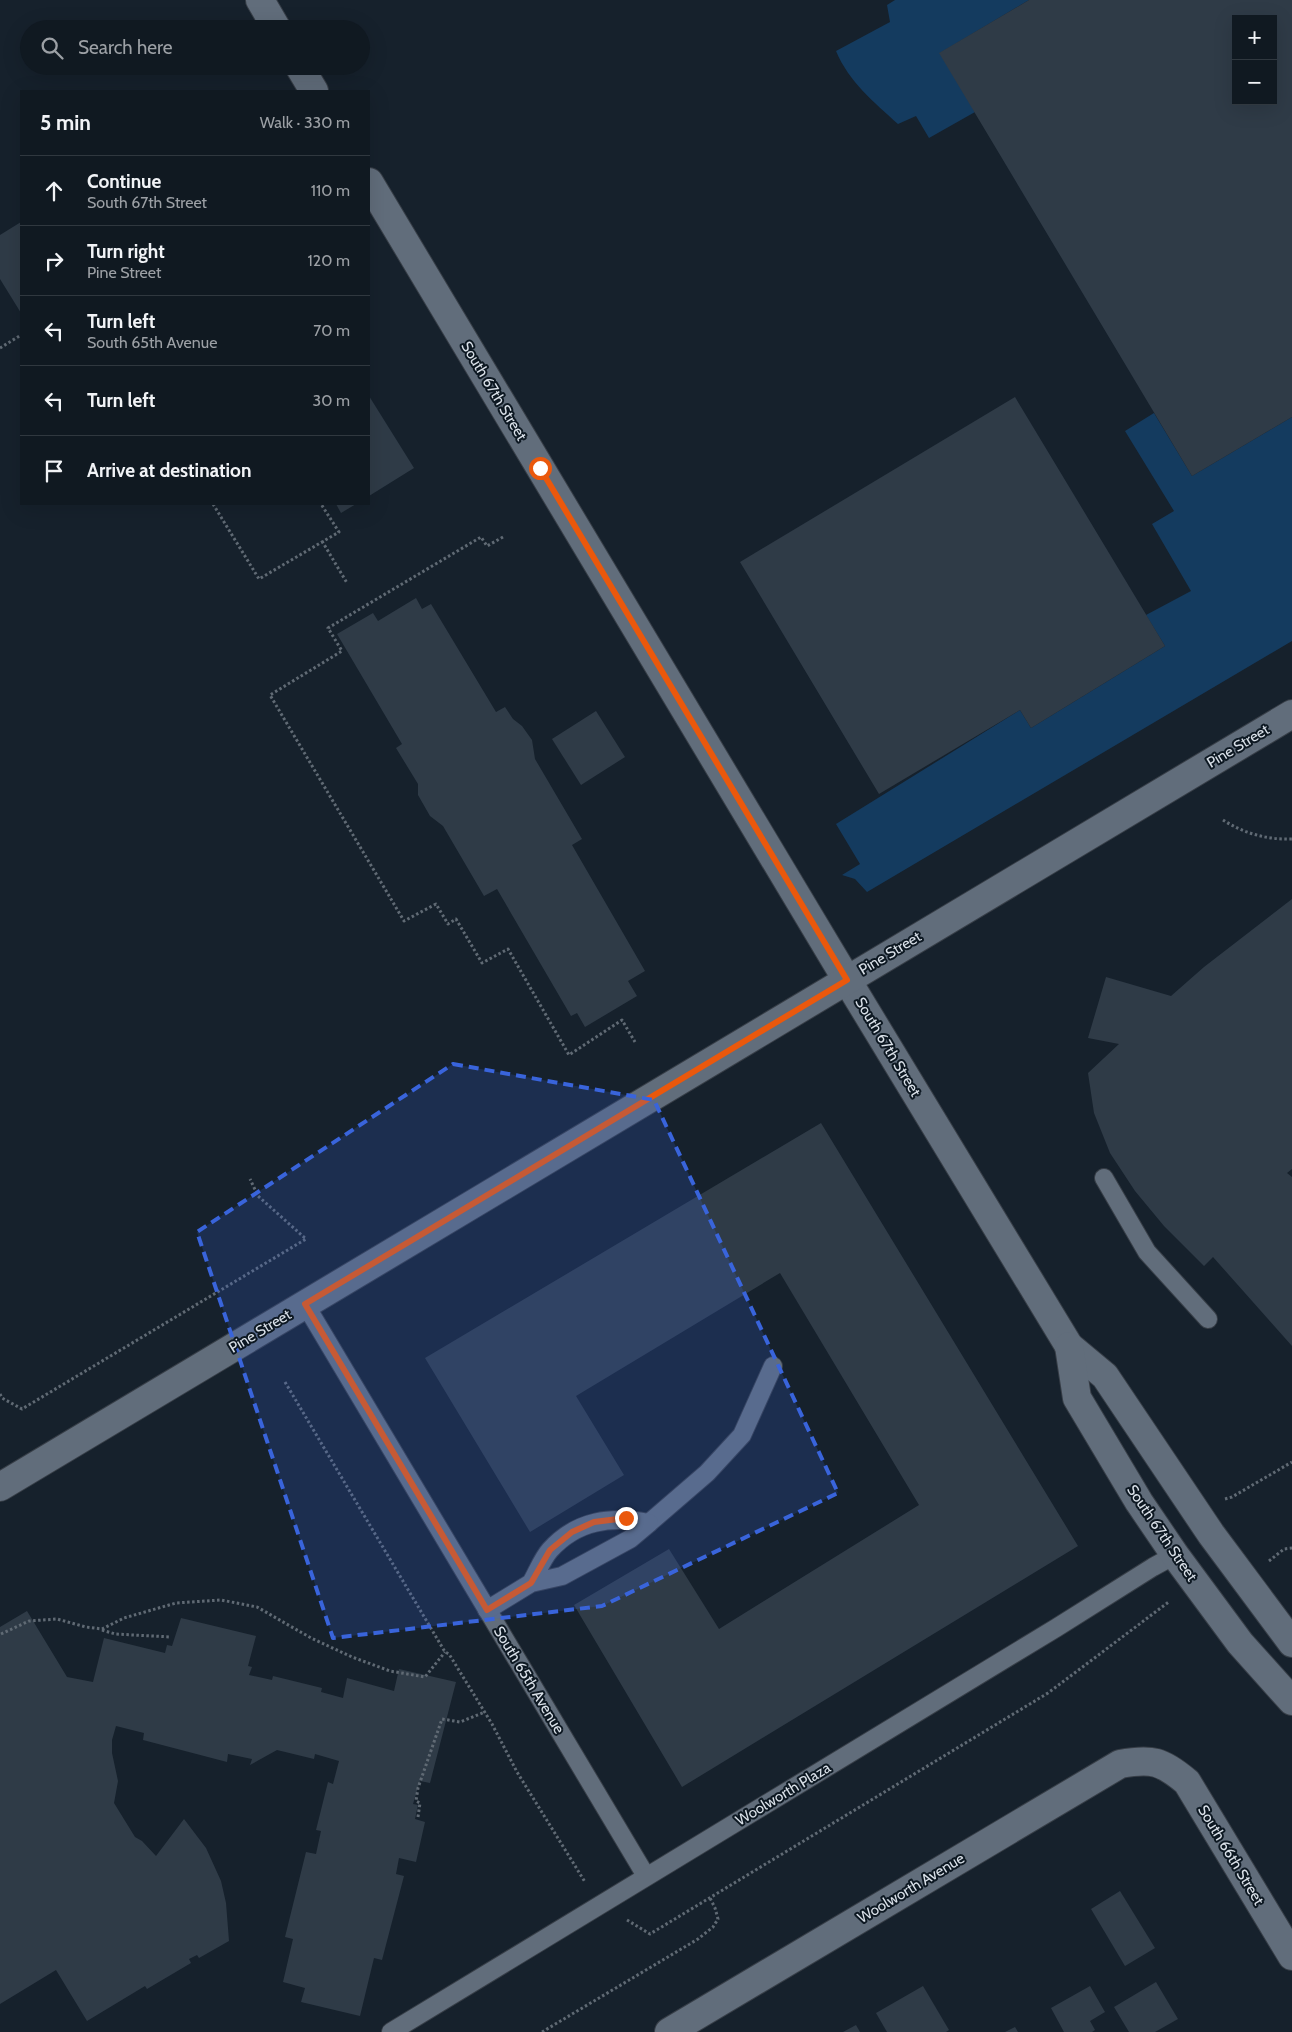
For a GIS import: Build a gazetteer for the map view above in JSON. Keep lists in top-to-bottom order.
{
  "streets": {
    "street": [
      "South 67th Street",
      "Pine Street",
      "South 66th Street",
      "Woolworth Avenue"
    ],
    "lane": ["South 65th Avenue", "Woolworth Plaza"]
  },
  "crossings": [
    ["South 67th Street", "Pine Street"],
    ["South 67th Street", "Woolworth Plaza"],
    ["Pine Street", "South 65th Avenue"],
    ["South 65th Avenue", "Woolworth Plaza"],
    ["South 66th Street", "Woolworth Avenue"]
  ],
  "page": {
    "map_buttons": ["+", "−"],
    "search": "Search here",
    "heading": ["5 min", "Walk · 330 m"],
    "list": [
      ["Continue", "South 67th Street", "110 m"],
      ["Turn right", "Pine Street", "120 m"],
      ["Turn left", "South 65th Avenue", "70 m"],
      ["Turn left", "30 m"],
      "Arrive at destination"
    ]
  }
}
